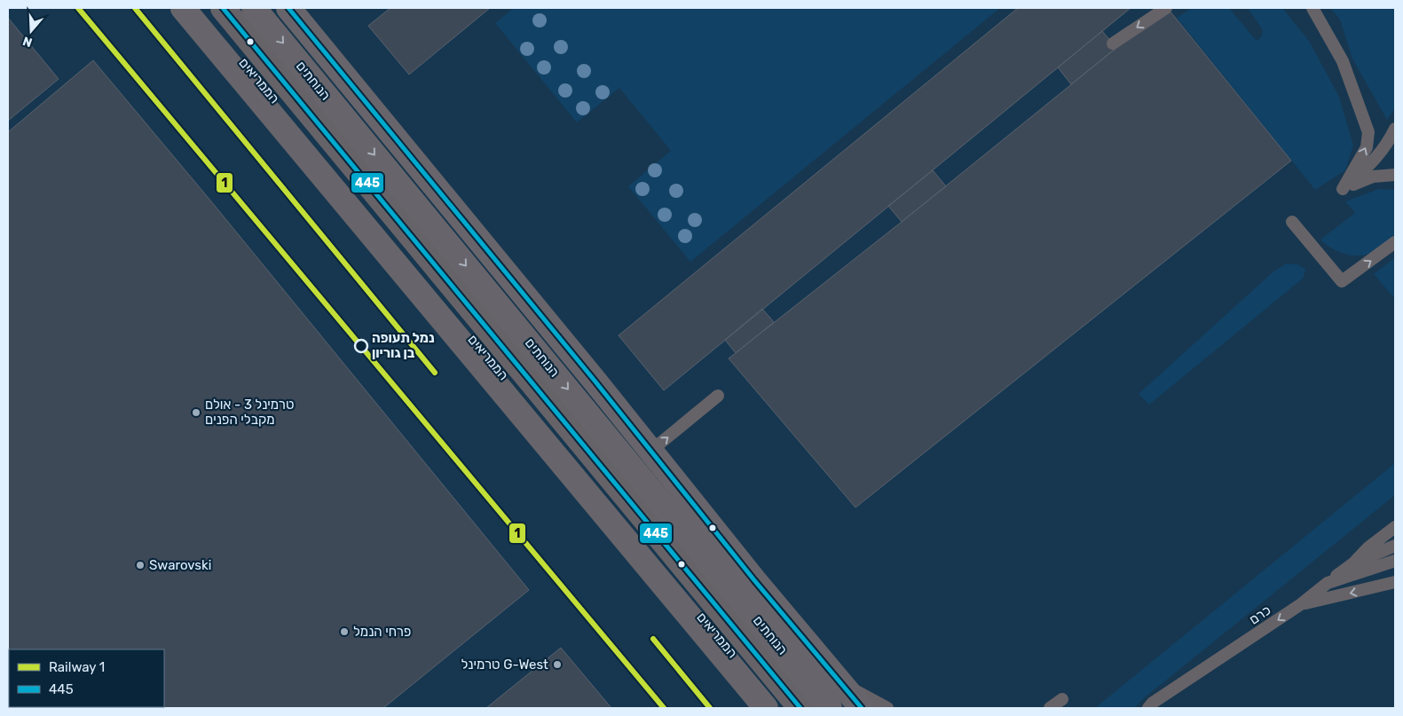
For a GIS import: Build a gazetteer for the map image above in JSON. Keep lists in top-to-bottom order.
{
  "streets": {
    "street": ["הממריאים", "הנוחתים"],
    "lane": ["כרם"]
  },
  "one_way": ["כרם"],
  "places": [
    "נמל תעופה בן גוריון",
    "טרמינל 3 - אולם מקבלי הפנים",
    "Swarovski",
    "פרחי הנמל",
    "טרמינל G-West"
  ],
  "lines": ["rail line 1", "transit line 445"],
  "legend": ["Railway 1", "445"],
  "north": "bottom"
}
